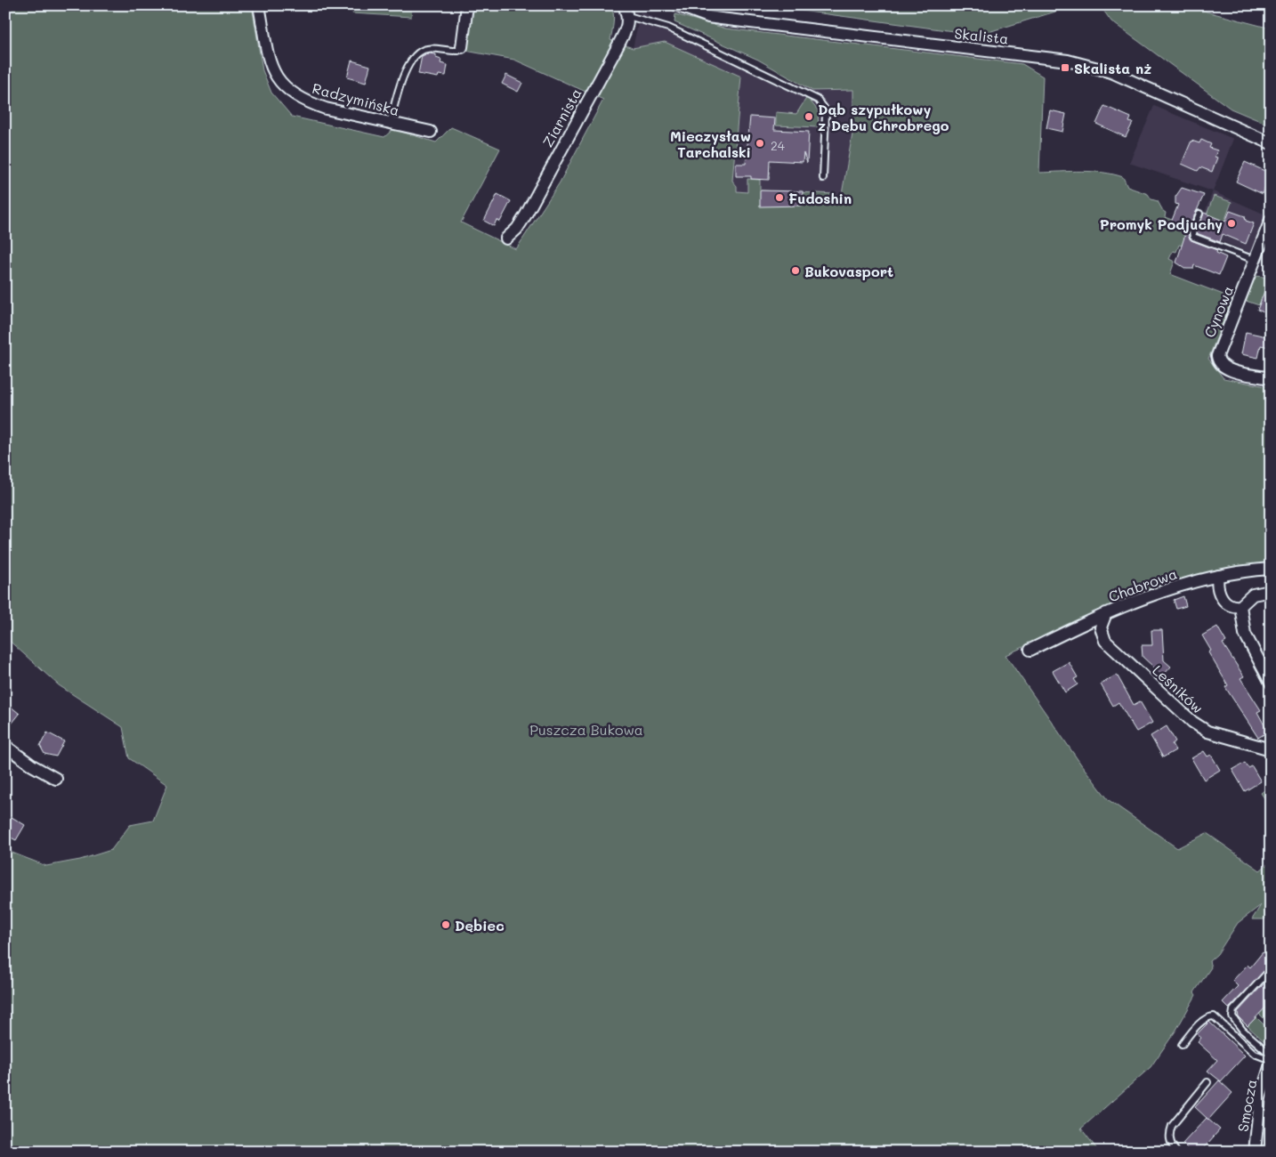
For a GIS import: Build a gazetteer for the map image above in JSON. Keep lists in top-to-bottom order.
{
  "streets": {
    "street": [
      "Skalista",
      "Radzymińska",
      "Ziarnista",
      "Cynowa",
      "Chabrowa",
      "Leśników",
      "Smocza"
    ]
  },
  "crossings": [
    ["Chabrowa", "Leśników"]
  ],
  "parks": ["Puszcza Bukowa"],
  "places": {
    "transit": ["Skalista nż"],
    "other": [
      "Dąb szypułkowy z Dębu Chrobrego",
      "Mieczysław Tarchalski",
      "Fudoshin",
      "Promyk Podjuchy",
      "Bukovasport",
      "Dębiec"
    ]
  },
  "house_numbers": ["24"]
}
